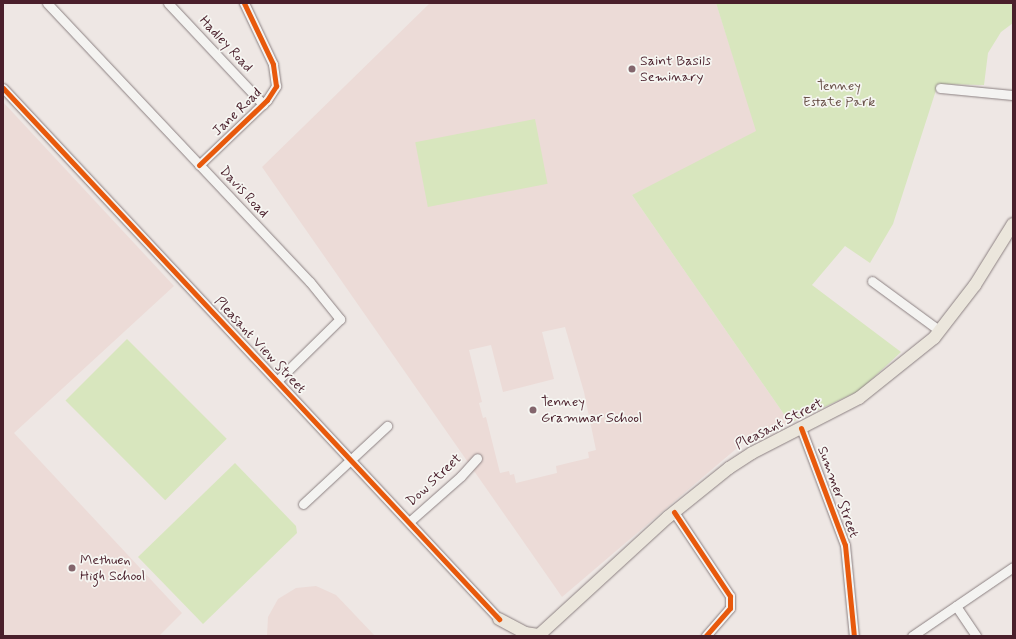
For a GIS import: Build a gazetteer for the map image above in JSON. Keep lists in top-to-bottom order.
{
  "streets": {
    "main road": ["Pleasant Street"],
    "street": [
      "Hadley Road",
      "Jane Road",
      "Davis Road",
      "Pleasant View Street",
      "Dow Street",
      "Summer Street"
    ]
  },
  "crossings": [
    ["Hadley Road", "Jane Road"],
    ["Jane Road", "Davis Road"],
    ["Davis Road", "Pleasant View Street"],
    ["Pleasant View Street", "Dow Street"],
    ["Pleasant Street", "Summer Street"]
  ],
  "parks": ["Tenney Estate Park"],
  "places": ["Saint Basils Seminary", "Tenney Grammar School", "Methuen High School"]
}
